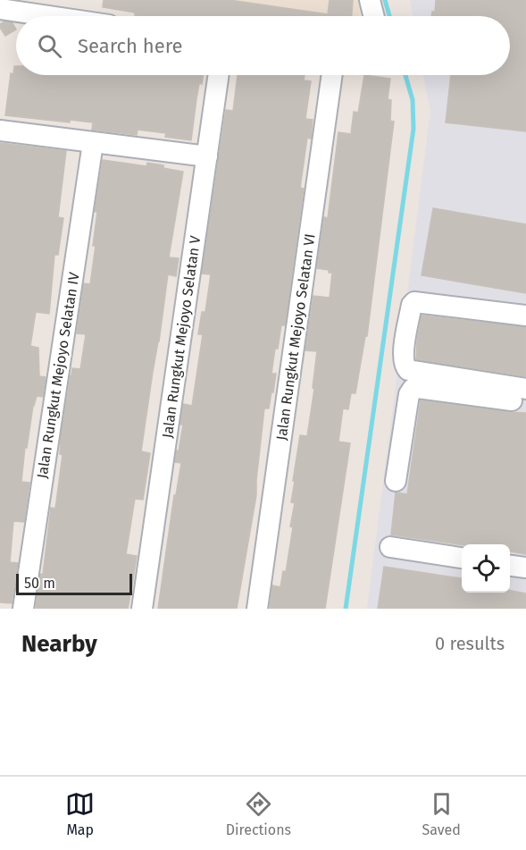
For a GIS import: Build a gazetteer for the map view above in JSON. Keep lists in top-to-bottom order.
{
  "streets": {
    "street": ["Jalan Rungkut Mejoyo Selatan V", "Jalan Rungkut Mejoyo Selatan VI", "Jalan Rungkut Mejoyo Selatan IV"]
  },
  "scale_bar": "50 m",
  "page": {
    "search": "Search here",
    "scale": "50 m",
    "heading": ["Nearby", "0 results"],
    "nav": ["Map", "Directions", "Saved"]
  }
}
